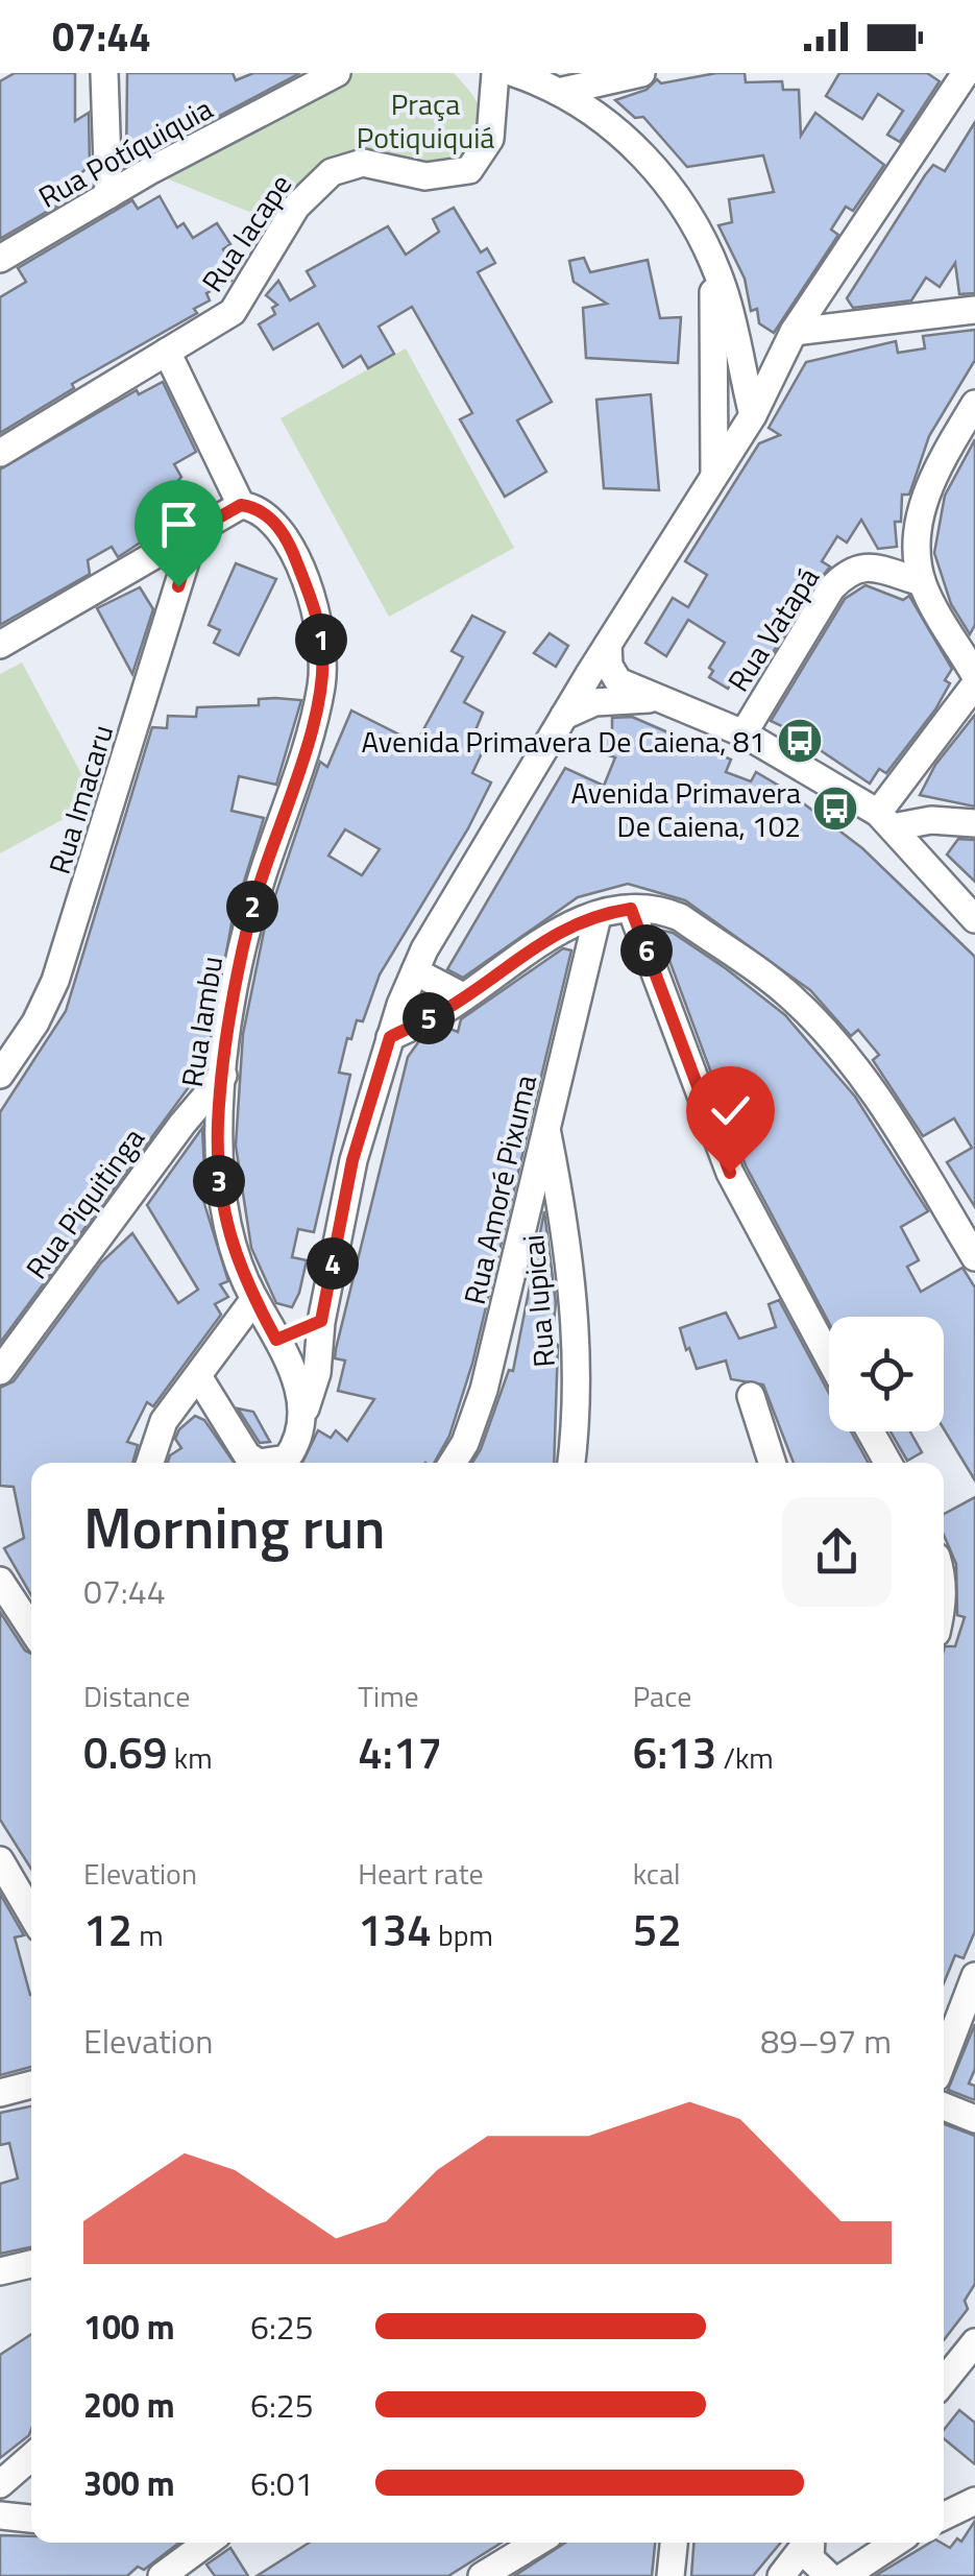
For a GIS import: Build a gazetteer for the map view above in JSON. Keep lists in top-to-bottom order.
{
  "streets": {
    "street": [
      "Rua Potíquiquia",
      "Rua Iacape",
      "Rua Vatapá",
      "Rua Imacaru",
      "Rua Iambu",
      "Rua Amoré Pixuma",
      "Rua Piquitinga",
      "Rua Iupicai"
    ]
  },
  "crossings": [
    ["Rua Iacape", "Rua Iambu"],
    ["Rua Iambu", "Rua Piquitinga"],
    ["Rua Amoré Pixuma", "Rua Iupicai"]
  ],
  "parks": ["Praça Potiquiquiá"],
  "places": {
    "bus stop": ["Avenida Primavera De Caiena, 81", "Avenida Primavera De Caiena, 102"]
  },
  "page": {
    "status": "07:44",
    "pins": [
      "1",
      "2",
      "6",
      "5",
      "3",
      "4"
    ],
    "heading": ["Morning run", "07:44"],
    "stats": [
      ["Distance", "0.69 km"],
      ["Time", "4:17"],
      ["Pace", "6:13 /km"],
      ["Elevation", "12 m"],
      ["Heart rate", "134 bpm"],
      ["kcal", "52"]
    ],
    "chart": ["Elevation", "89–97 m"],
    "list": [
      {
        "name": "100 m",
        "note": "6:25"
      },
      {
        "name": "200 m",
        "note": "6:25"
      },
      {
        "name": "300 m",
        "note": "6:01"
      }
    ]
  }
}
